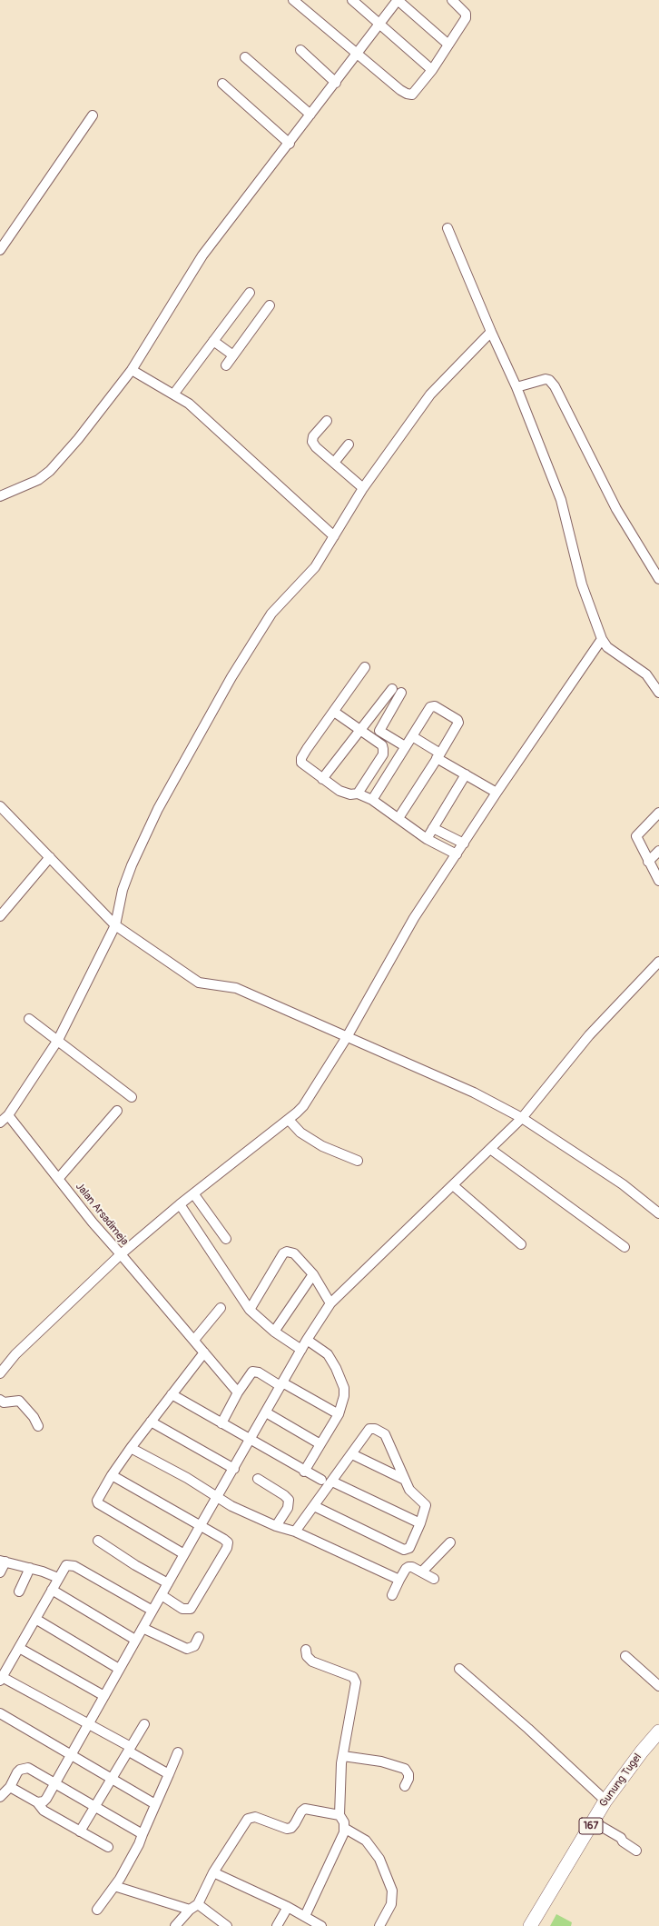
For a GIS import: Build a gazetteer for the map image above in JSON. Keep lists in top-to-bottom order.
{
  "streets": {
    "main road": ["Gunung Tugel", "167"],
    "street": ["Jalan Arsadimeja"]
  }
}
